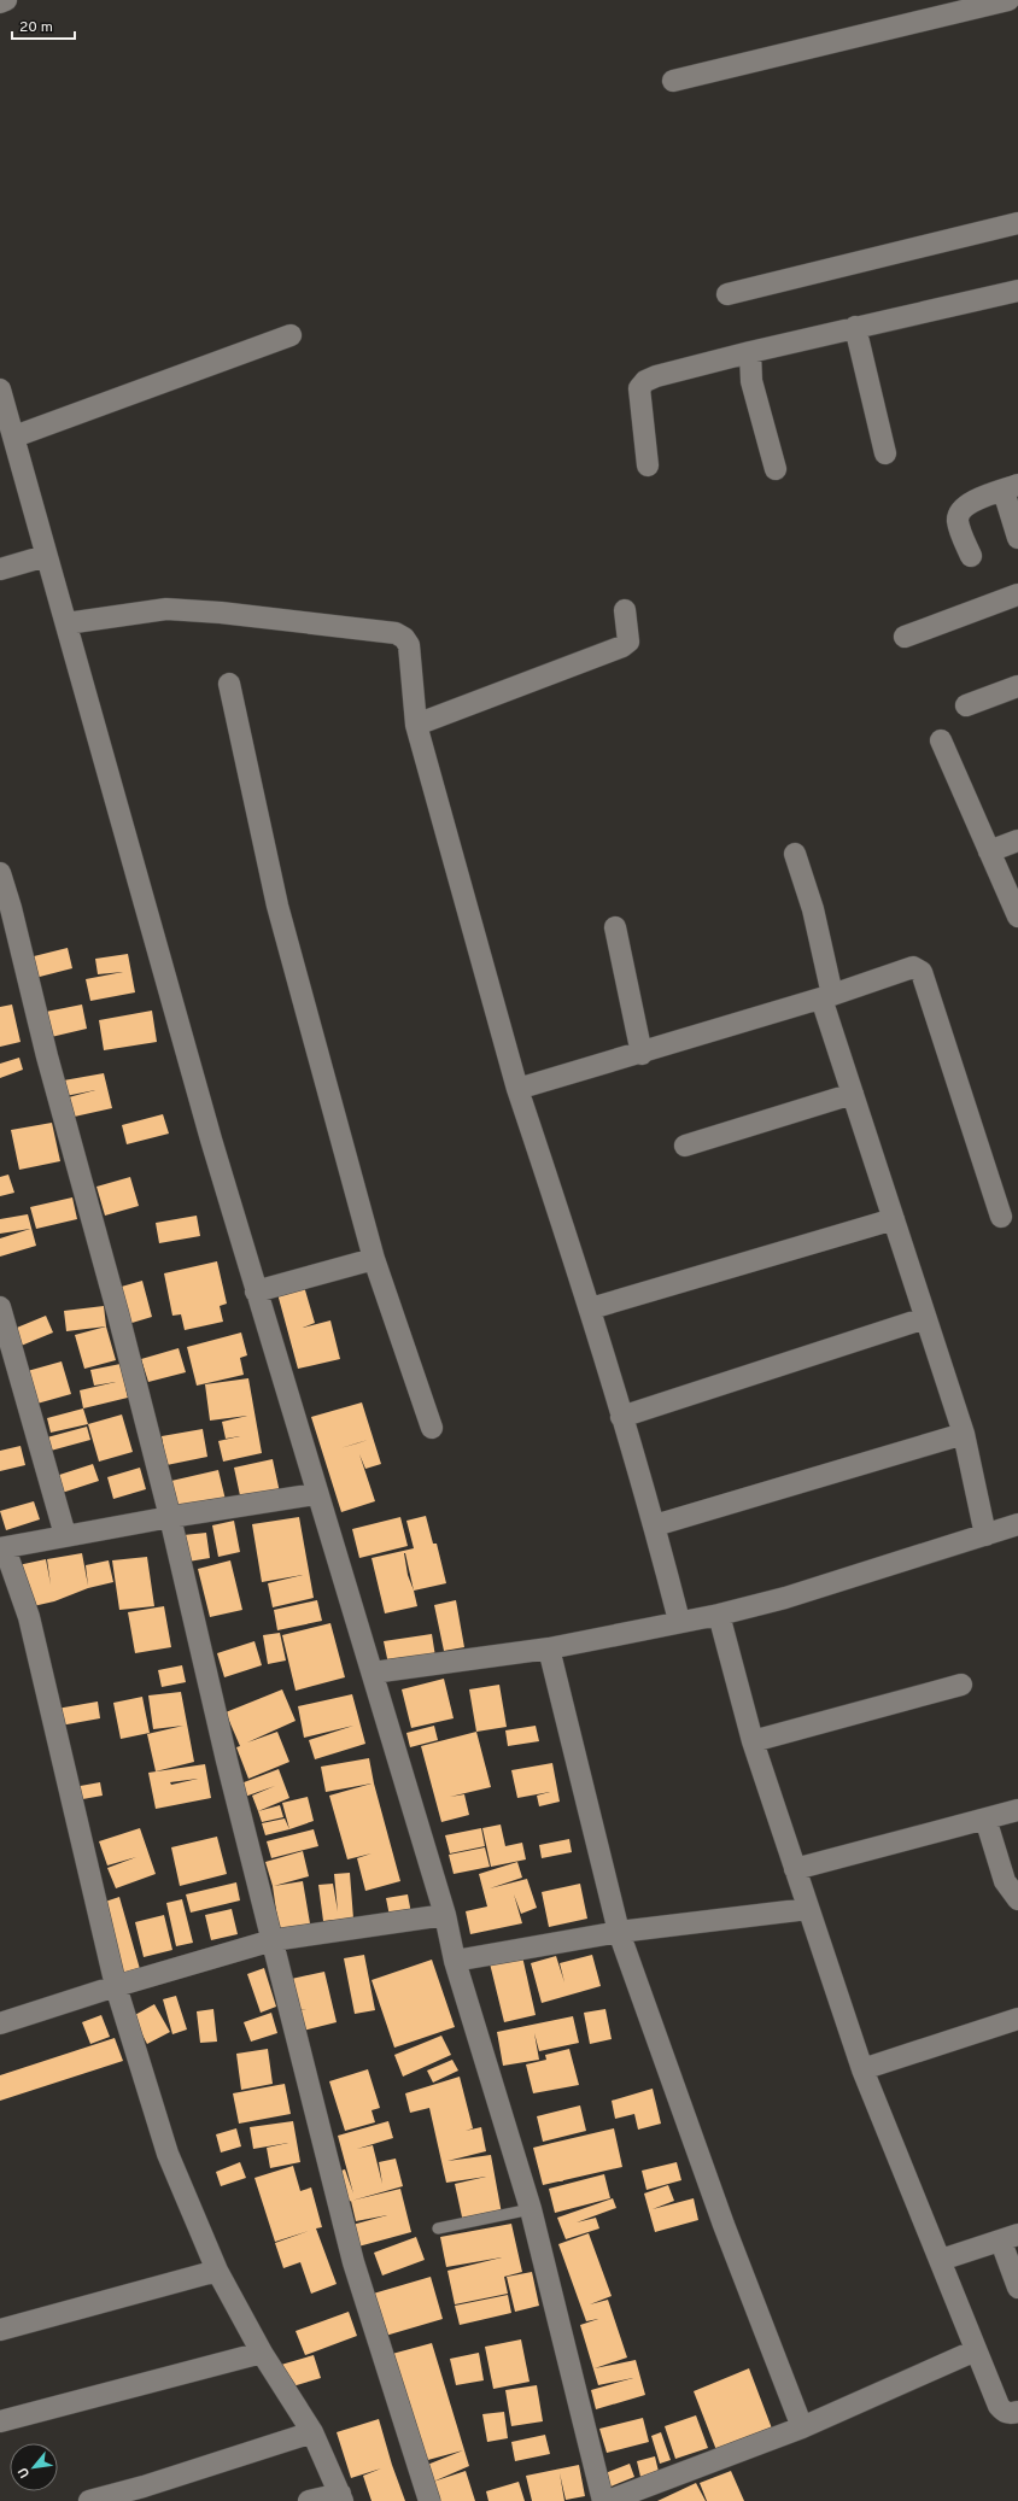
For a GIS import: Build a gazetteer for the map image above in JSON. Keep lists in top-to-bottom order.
{
  "scale_bar": "20 m",
  "north": "bottom left"
}
